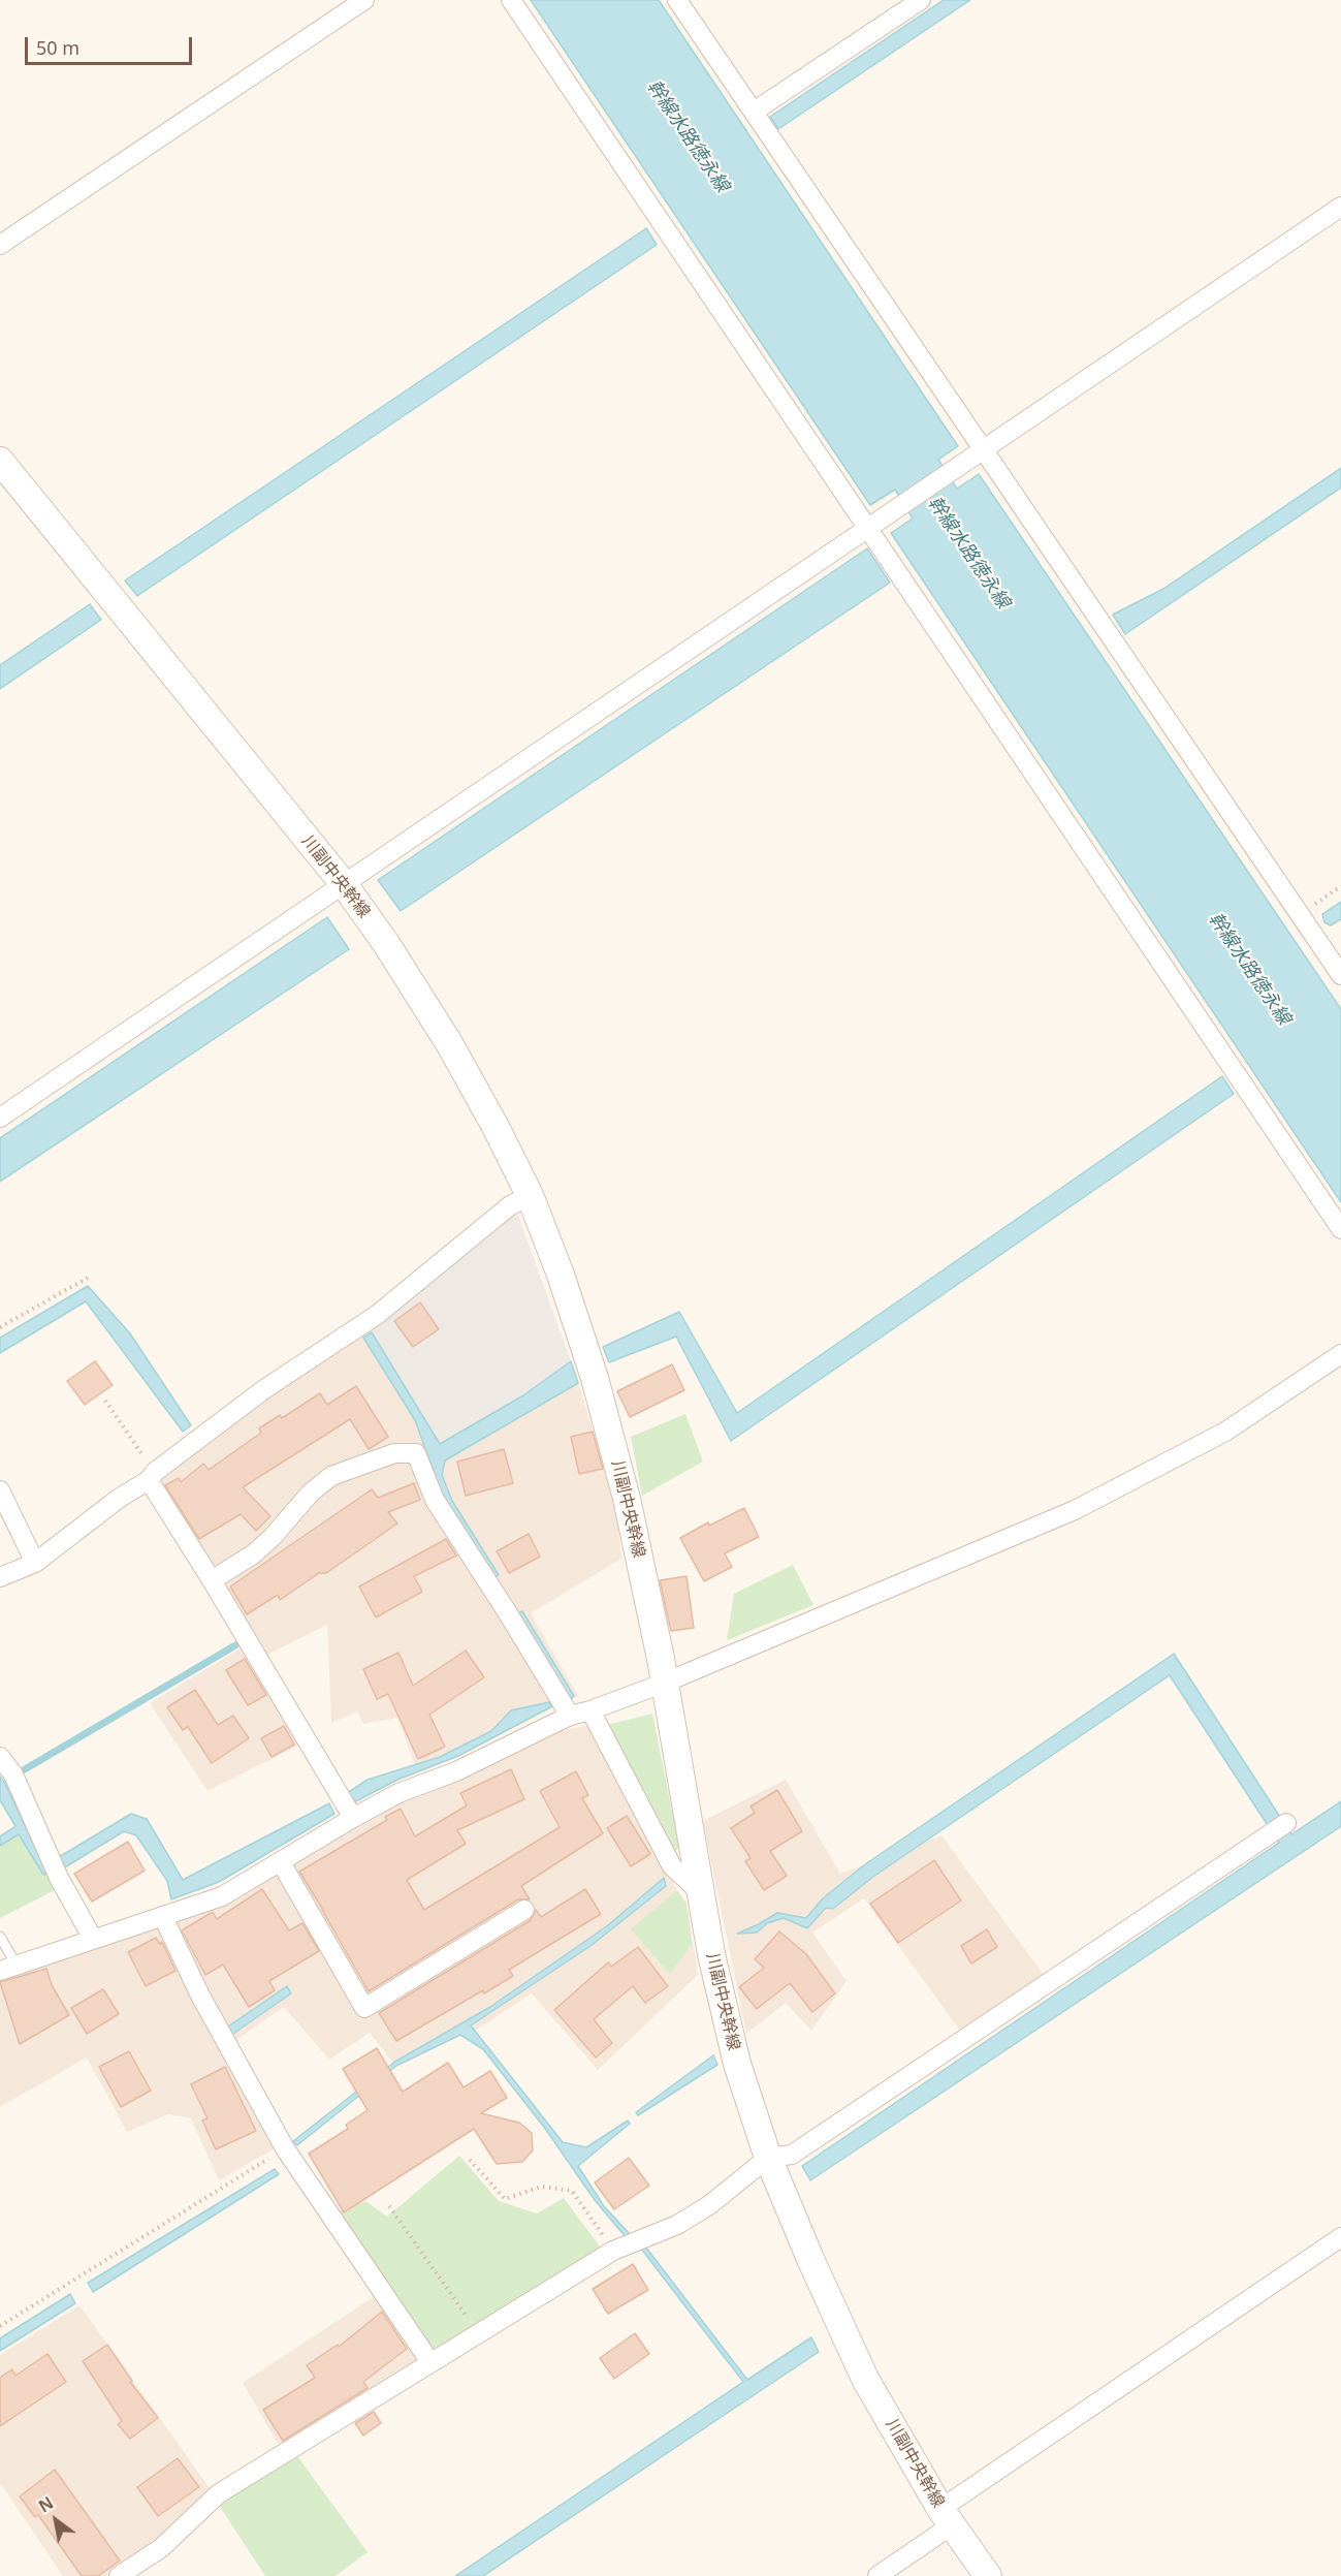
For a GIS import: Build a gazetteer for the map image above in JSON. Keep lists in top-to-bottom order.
{
  "streets": {
    "street": ["川副中央幹線"]
  },
  "water": ["幹線水路徳永線"],
  "scale_bar": "50 m",
  "north": "top left"
}
